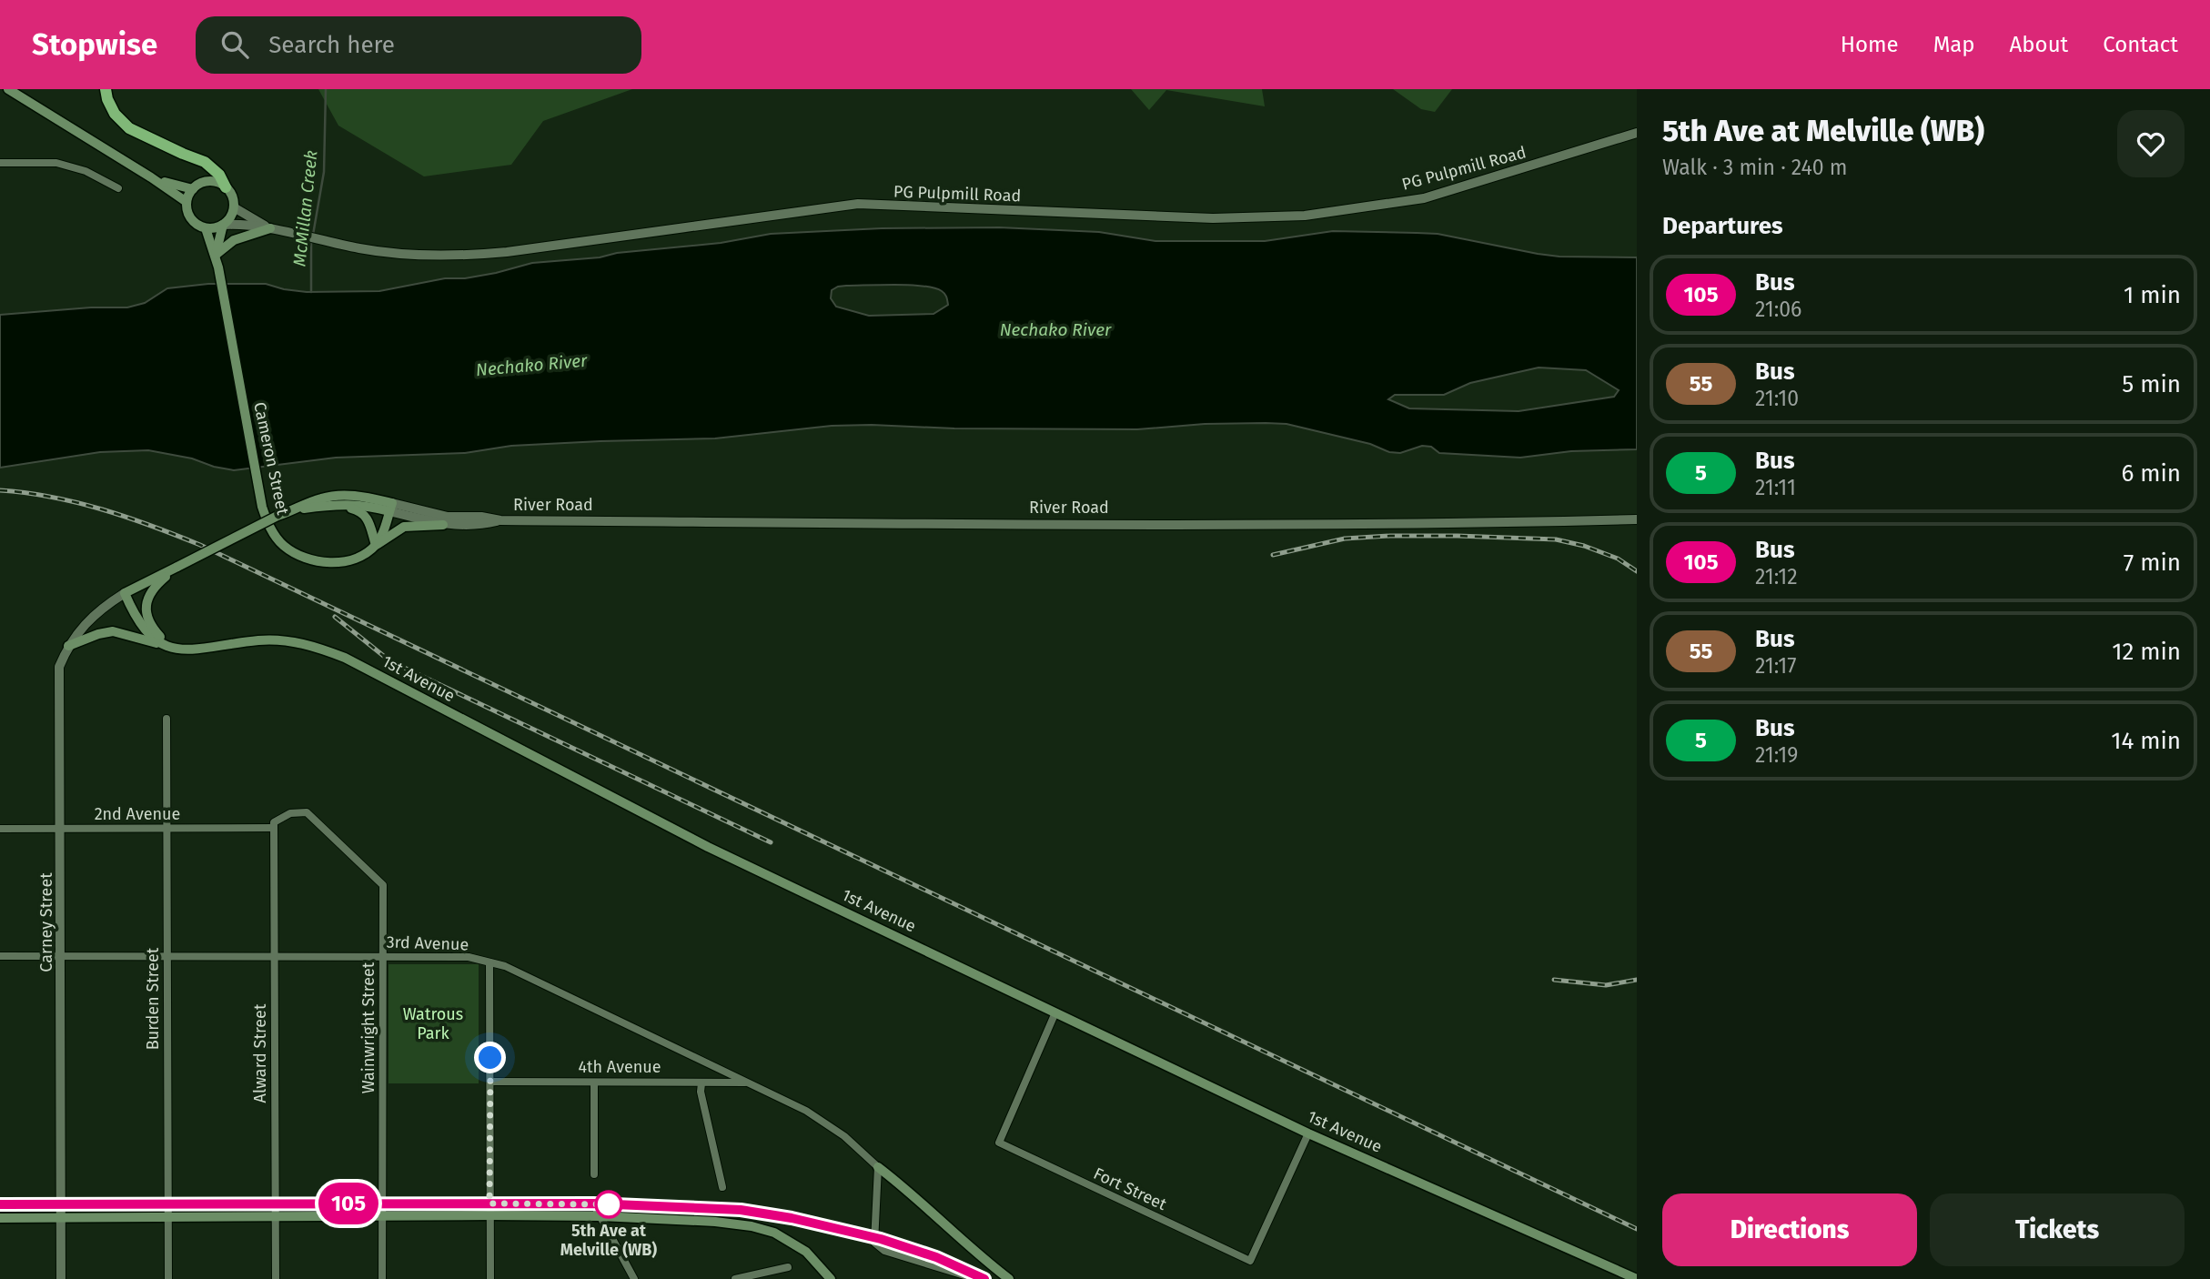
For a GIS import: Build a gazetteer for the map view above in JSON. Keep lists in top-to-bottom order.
{
  "streets": {
    "main road": ["Cameron Street", "River Road", "1st Avenue"],
    "street": [
      "PG Pulpmill Road",
      "2nd Avenue",
      "Carney Street",
      "3rd Avenue",
      "Burden Street",
      "Wainwright Street",
      "Alward Street",
      "4th Avenue",
      "Fort Street"
    ]
  },
  "crossings": [
    ["Cameron Street", "River Road"],
    ["River Road", "1st Avenue"],
    ["River Road", "Carney Street"],
    ["1st Avenue", "Carney Street"],
    ["1st Avenue", "Fort Street"],
    ["2nd Avenue", "Carney Street"],
    ["2nd Avenue", "Burden Street"],
    ["2nd Avenue", "Wainwright Street"],
    ["2nd Avenue", "Alward Street"],
    ["Carney Street", "3rd Avenue"],
    ["3rd Avenue", "Burden Street"],
    ["3rd Avenue", "Wainwright Street"],
    ["3rd Avenue", "Alward Street"],
    ["3rd Avenue", "4th Avenue"],
    ["Wainwright Street", "Alward Street"]
  ],
  "water": ["McMillan Creek", "Nechako River"],
  "parks": ["Watrous Park"],
  "places": ["5th Ave at Melville (WB)"],
  "lines": ["bus line 105"],
  "page": {
    "header": "Stopwise",
    "search": "Search here",
    "nav": [
      "Home",
      "Map",
      "About",
      "Contact"
    ],
    "on_map": "105",
    "heading": [
      ["5th Ave at Melville (WB)", "Walk · 3 min · 240 m"],
      "Departures"
    ],
    "list": [
      {
        "mark": "105",
        "name": "Bus",
        "note": "21:06",
        "value": "1 min"
      },
      {
        "mark": "55",
        "name": "Bus",
        "note": "21:10",
        "value": "5 min"
      },
      {
        "mark": "5",
        "name": "Bus",
        "note": "21:11",
        "value": "6 min"
      },
      {
        "mark": "105",
        "name": "Bus",
        "note": "21:12",
        "value": "7 min"
      },
      {
        "mark": "55",
        "name": "Bus",
        "note": "21:17",
        "value": "12 min"
      },
      {
        "mark": "5",
        "name": "Bus",
        "note": "21:19",
        "value": "14 min"
      }
    ],
    "buttons": ["Directions", "Tickets"]
  }
}
